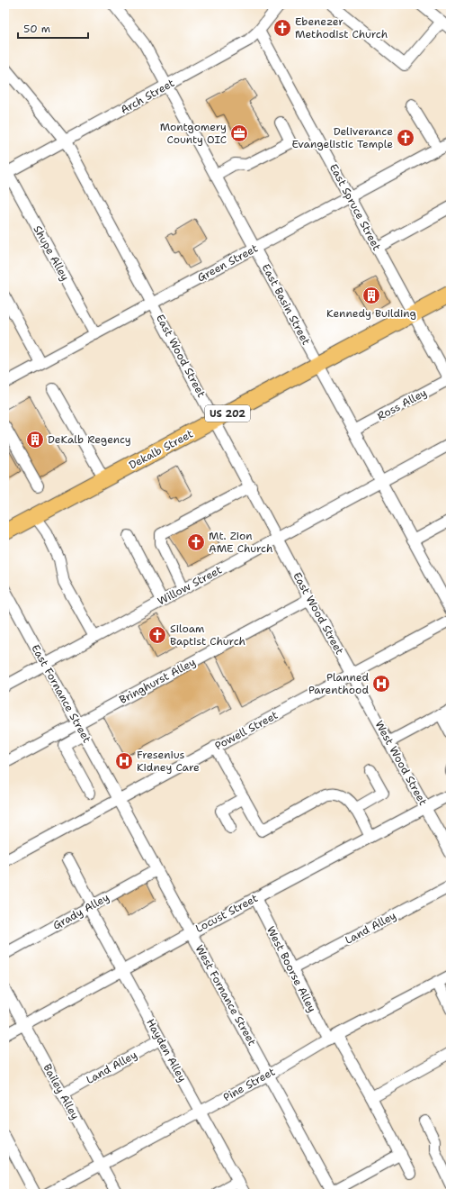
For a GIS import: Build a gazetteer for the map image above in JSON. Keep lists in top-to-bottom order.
{
  "streets": {
    "highway": ["US 202", "Dekalb Street"],
    "street": [
      "Arch Street",
      "East Spruce Street",
      "Shupe Alley",
      "Green Street",
      "East Basin Street",
      "East Wood Street",
      "Ross Alley",
      "Willow Street",
      "Bringhurst Alley",
      "East Fornance Street",
      "Powell Street",
      "West Wood Street",
      "Grady Alley",
      "Locust Street",
      "Land Alley",
      "West Boorse Alley",
      "West Fornance Street",
      "Hayden Alley",
      "Pine Street",
      "Bailey Alley"
    ]
  },
  "crossings": [
    ["Arch Street", "East Spruce Street"],
    ["Arch Street", "Shupe Alley"],
    ["Arch Street", "East Basin Street"],
    ["Arch Street", "East Wood Street"],
    ["East Spruce Street", "Green Street"],
    ["East Spruce Street", "Ross Alley"],
    ["East Spruce Street", "Dekalb Street"],
    ["Shupe Alley", "Green Street"],
    ["Green Street", "East Basin Street"],
    ["Green Street", "East Wood Street"],
    ["East Basin Street", "Ross Alley"],
    ["East Basin Street", "Dekalb Street"],
    ["East Basin Street", "Willow Street"],
    ["East Wood Street", "Dekalb Street"],
    ["East Wood Street", "Willow Street"],
    ["East Wood Street", "Bringhurst Alley"],
    ["East Wood Street", "Powell Street"],
    ["East Wood Street", "West Wood Street"],
    ["Willow Street", "East Fornance Street"],
    ["Bringhurst Alley", "East Fornance Street"],
    ["East Fornance Street", "Powell Street"],
    ["East Fornance Street", "West Fornance Street"],
    ["Powell Street", "West Wood Street"],
    ["Powell Street", "West Fornance Street"],
    ["West Wood Street", "Locust Street"],
    ["Grady Alley", "West Fornance Street"],
    ["Grady Alley", "Hayden Alley"],
    ["Locust Street", "West Boorse Alley"],
    ["Locust Street", "West Fornance Street"],
    ["Locust Street", "Hayden Alley"],
    ["Locust Street", "Bailey Alley"],
    ["Land Alley", "West Boorse Alley"],
    ["Land Alley", "Hayden Alley"],
    ["Land Alley", "Bailey Alley"],
    ["West Boorse Alley", "Pine Street"],
    ["West Fornance Street", "Pine Street"],
    ["Hayden Alley", "Pine Street"],
    ["Pine Street", "Bailey Alley"]
  ],
  "places": {
    "church": [
      "Ebenezer Methodist Church",
      "Deliverance Evangelistic Temple",
      "Mt. Zion AME Church",
      "Siloam Baptist Church"
    ],
    "office": ["Montgomery County OIC"],
    "building": ["Kennedy Building", "DeKalb Regency"],
    "hospital": ["Planned Parenthood", "Fresenius Kidney Care"]
  },
  "scale_bar": "50 m"
}
